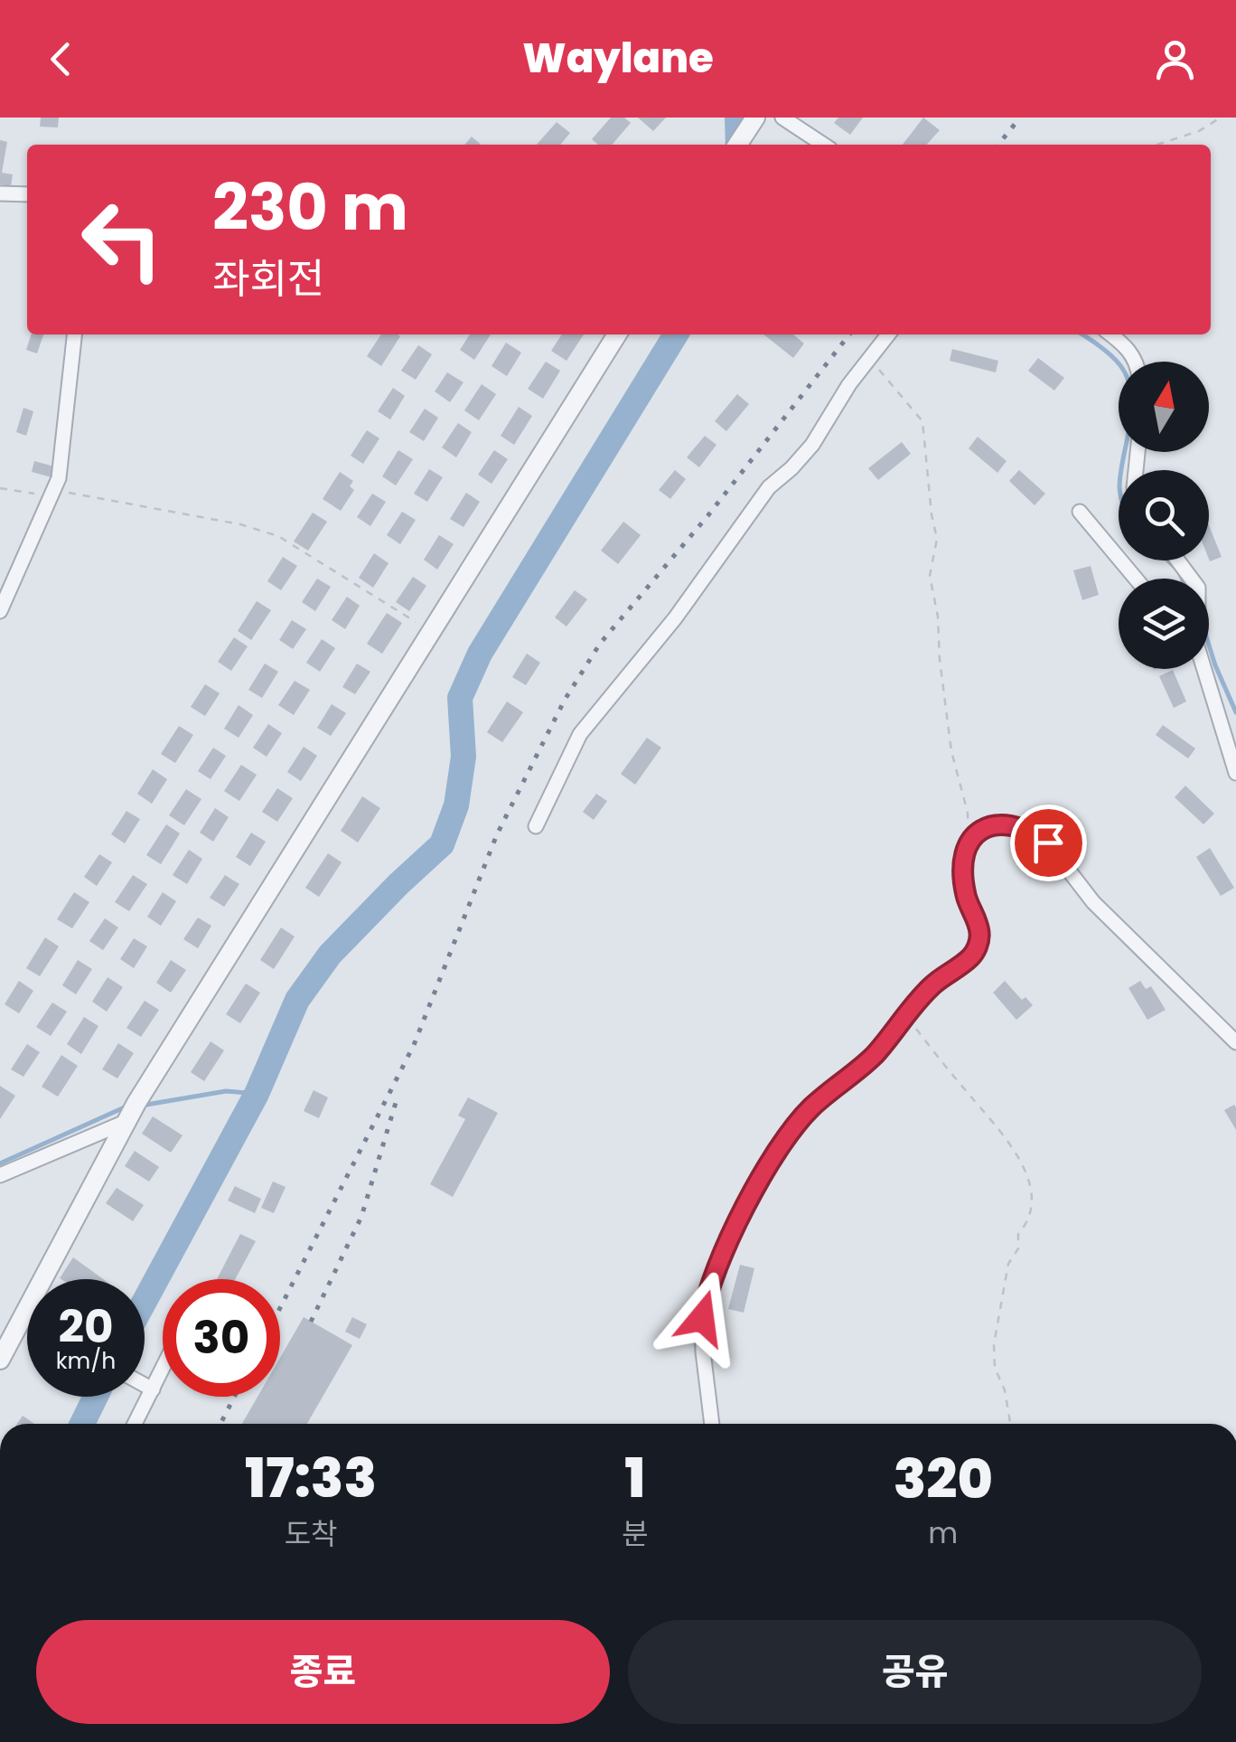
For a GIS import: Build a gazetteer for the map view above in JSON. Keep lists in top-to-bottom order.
{
  "north": "top",
  "page": {
    "header": "Waylane",
    "turn": ["230 m", "좌회전"],
    "speed": "20 km/h",
    "limit": "30",
    "eta": [
      "17:33",
      "도착",
      "1",
      "분",
      "320",
      "m"
    ],
    "buttons": ["종료", "공유"]
  }
}
